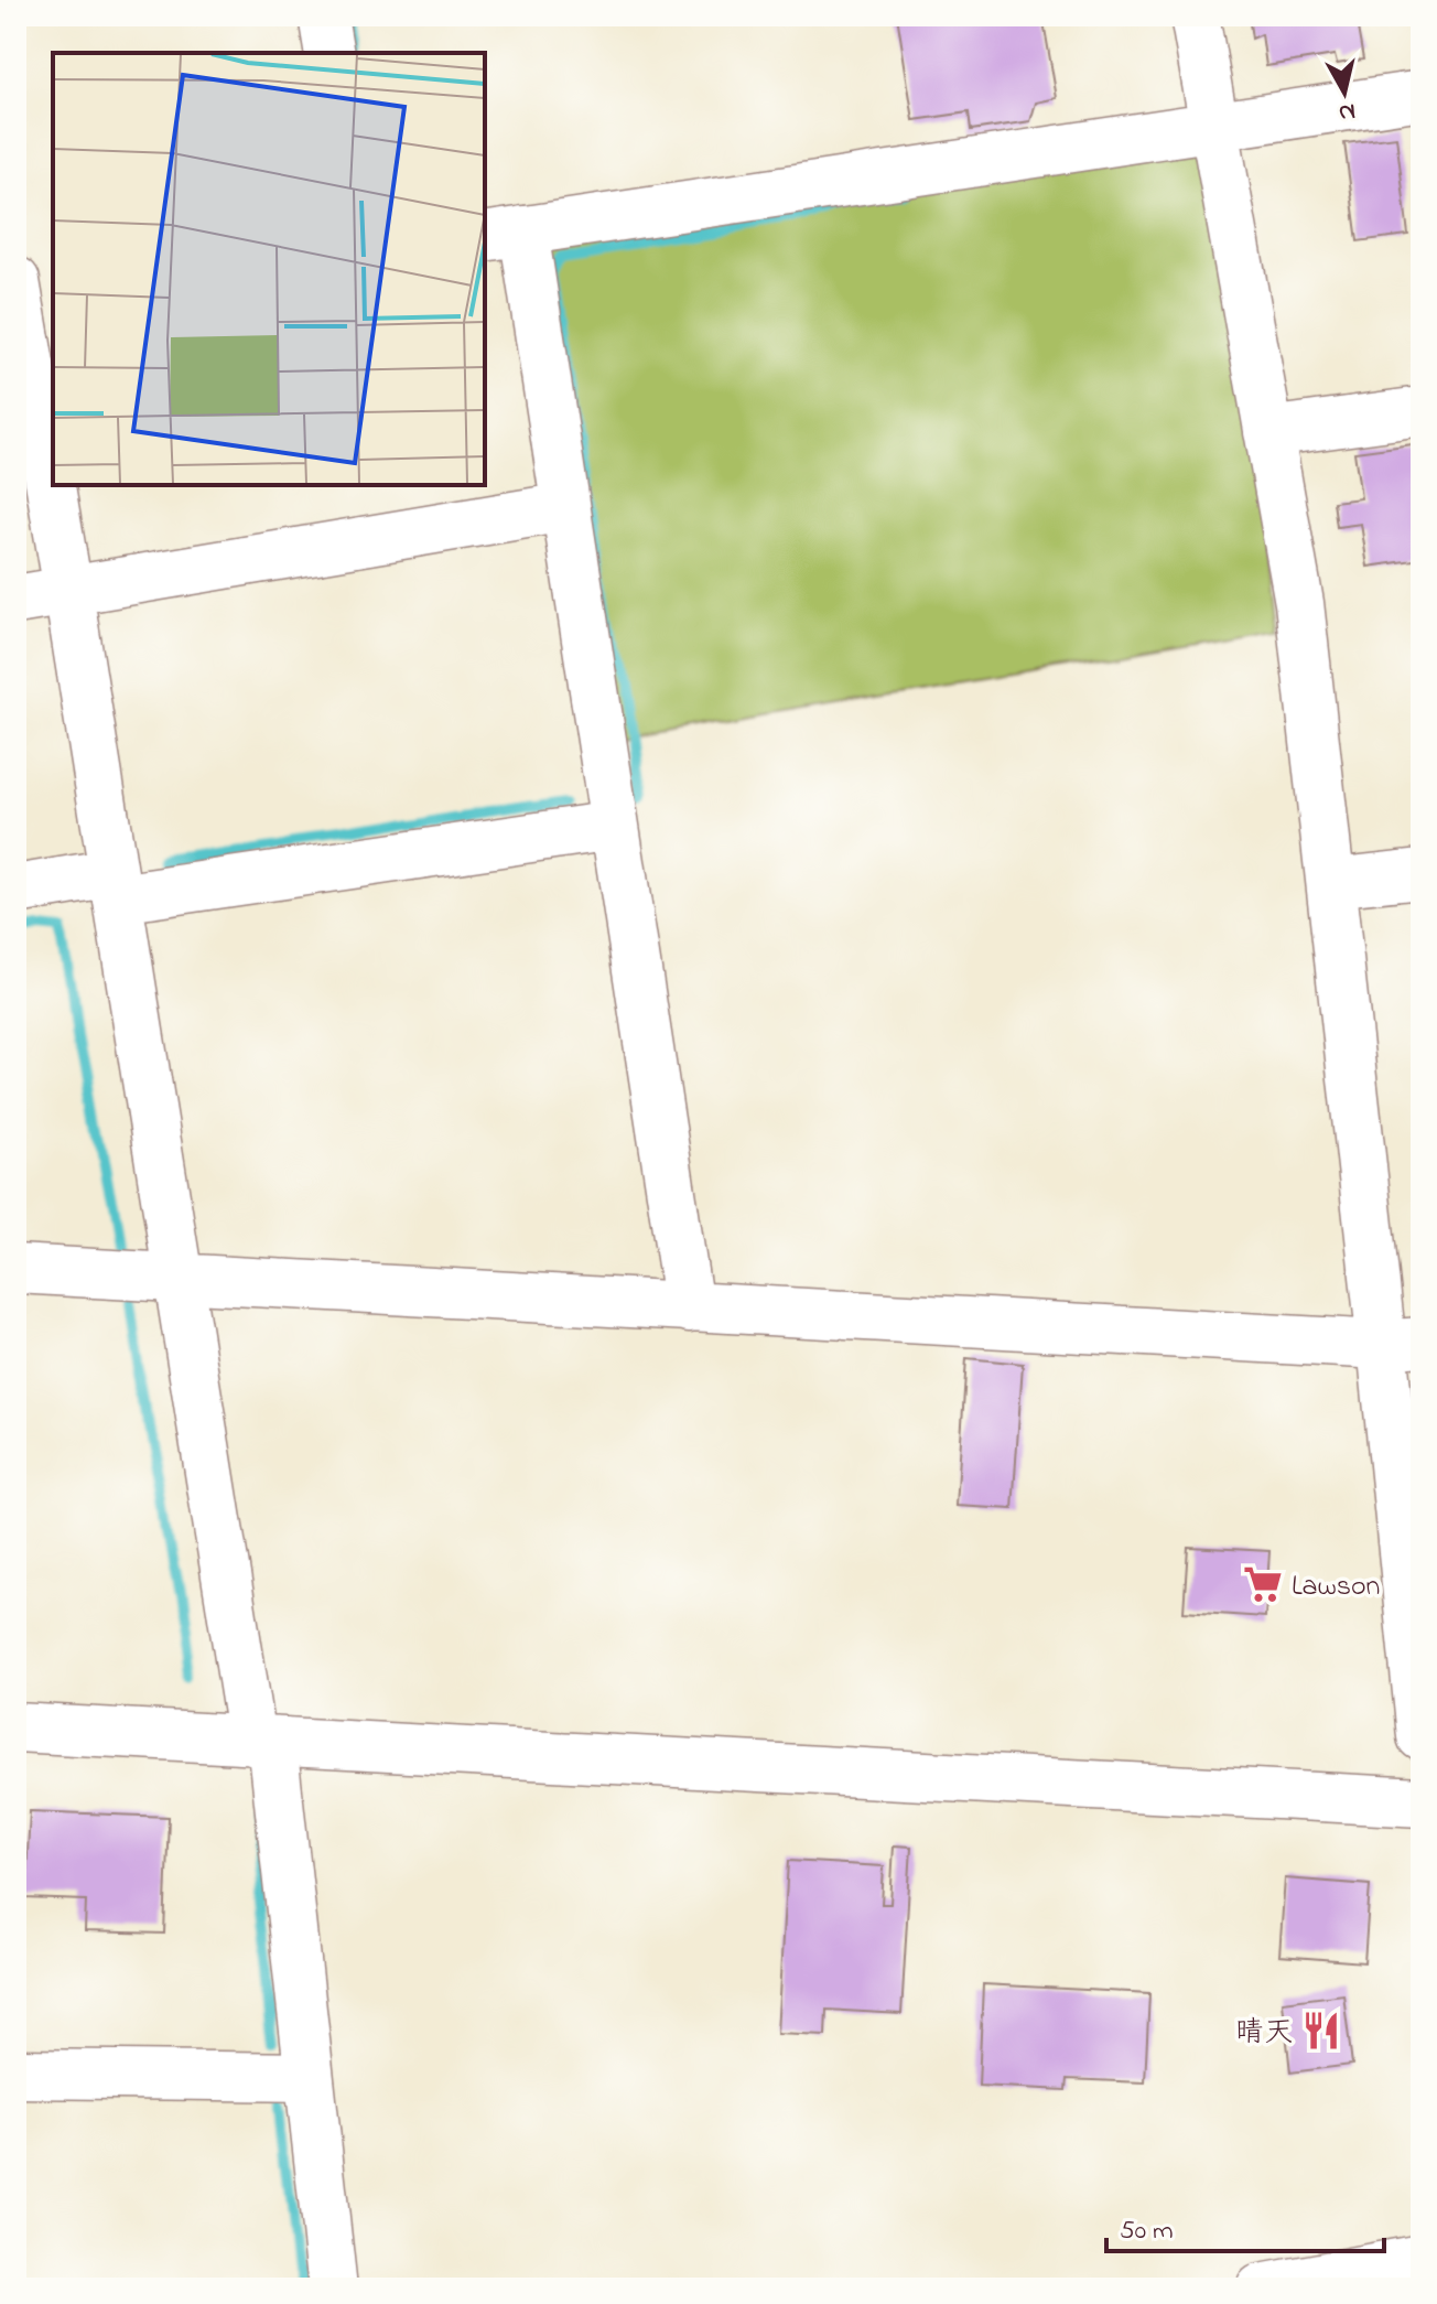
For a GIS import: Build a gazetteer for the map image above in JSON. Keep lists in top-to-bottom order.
{
  "places": {
    "supermarket": ["Lawson"],
    "restaurant": ["晴天"]
  },
  "scale_bar": "50 m",
  "north": "bottom"
}
